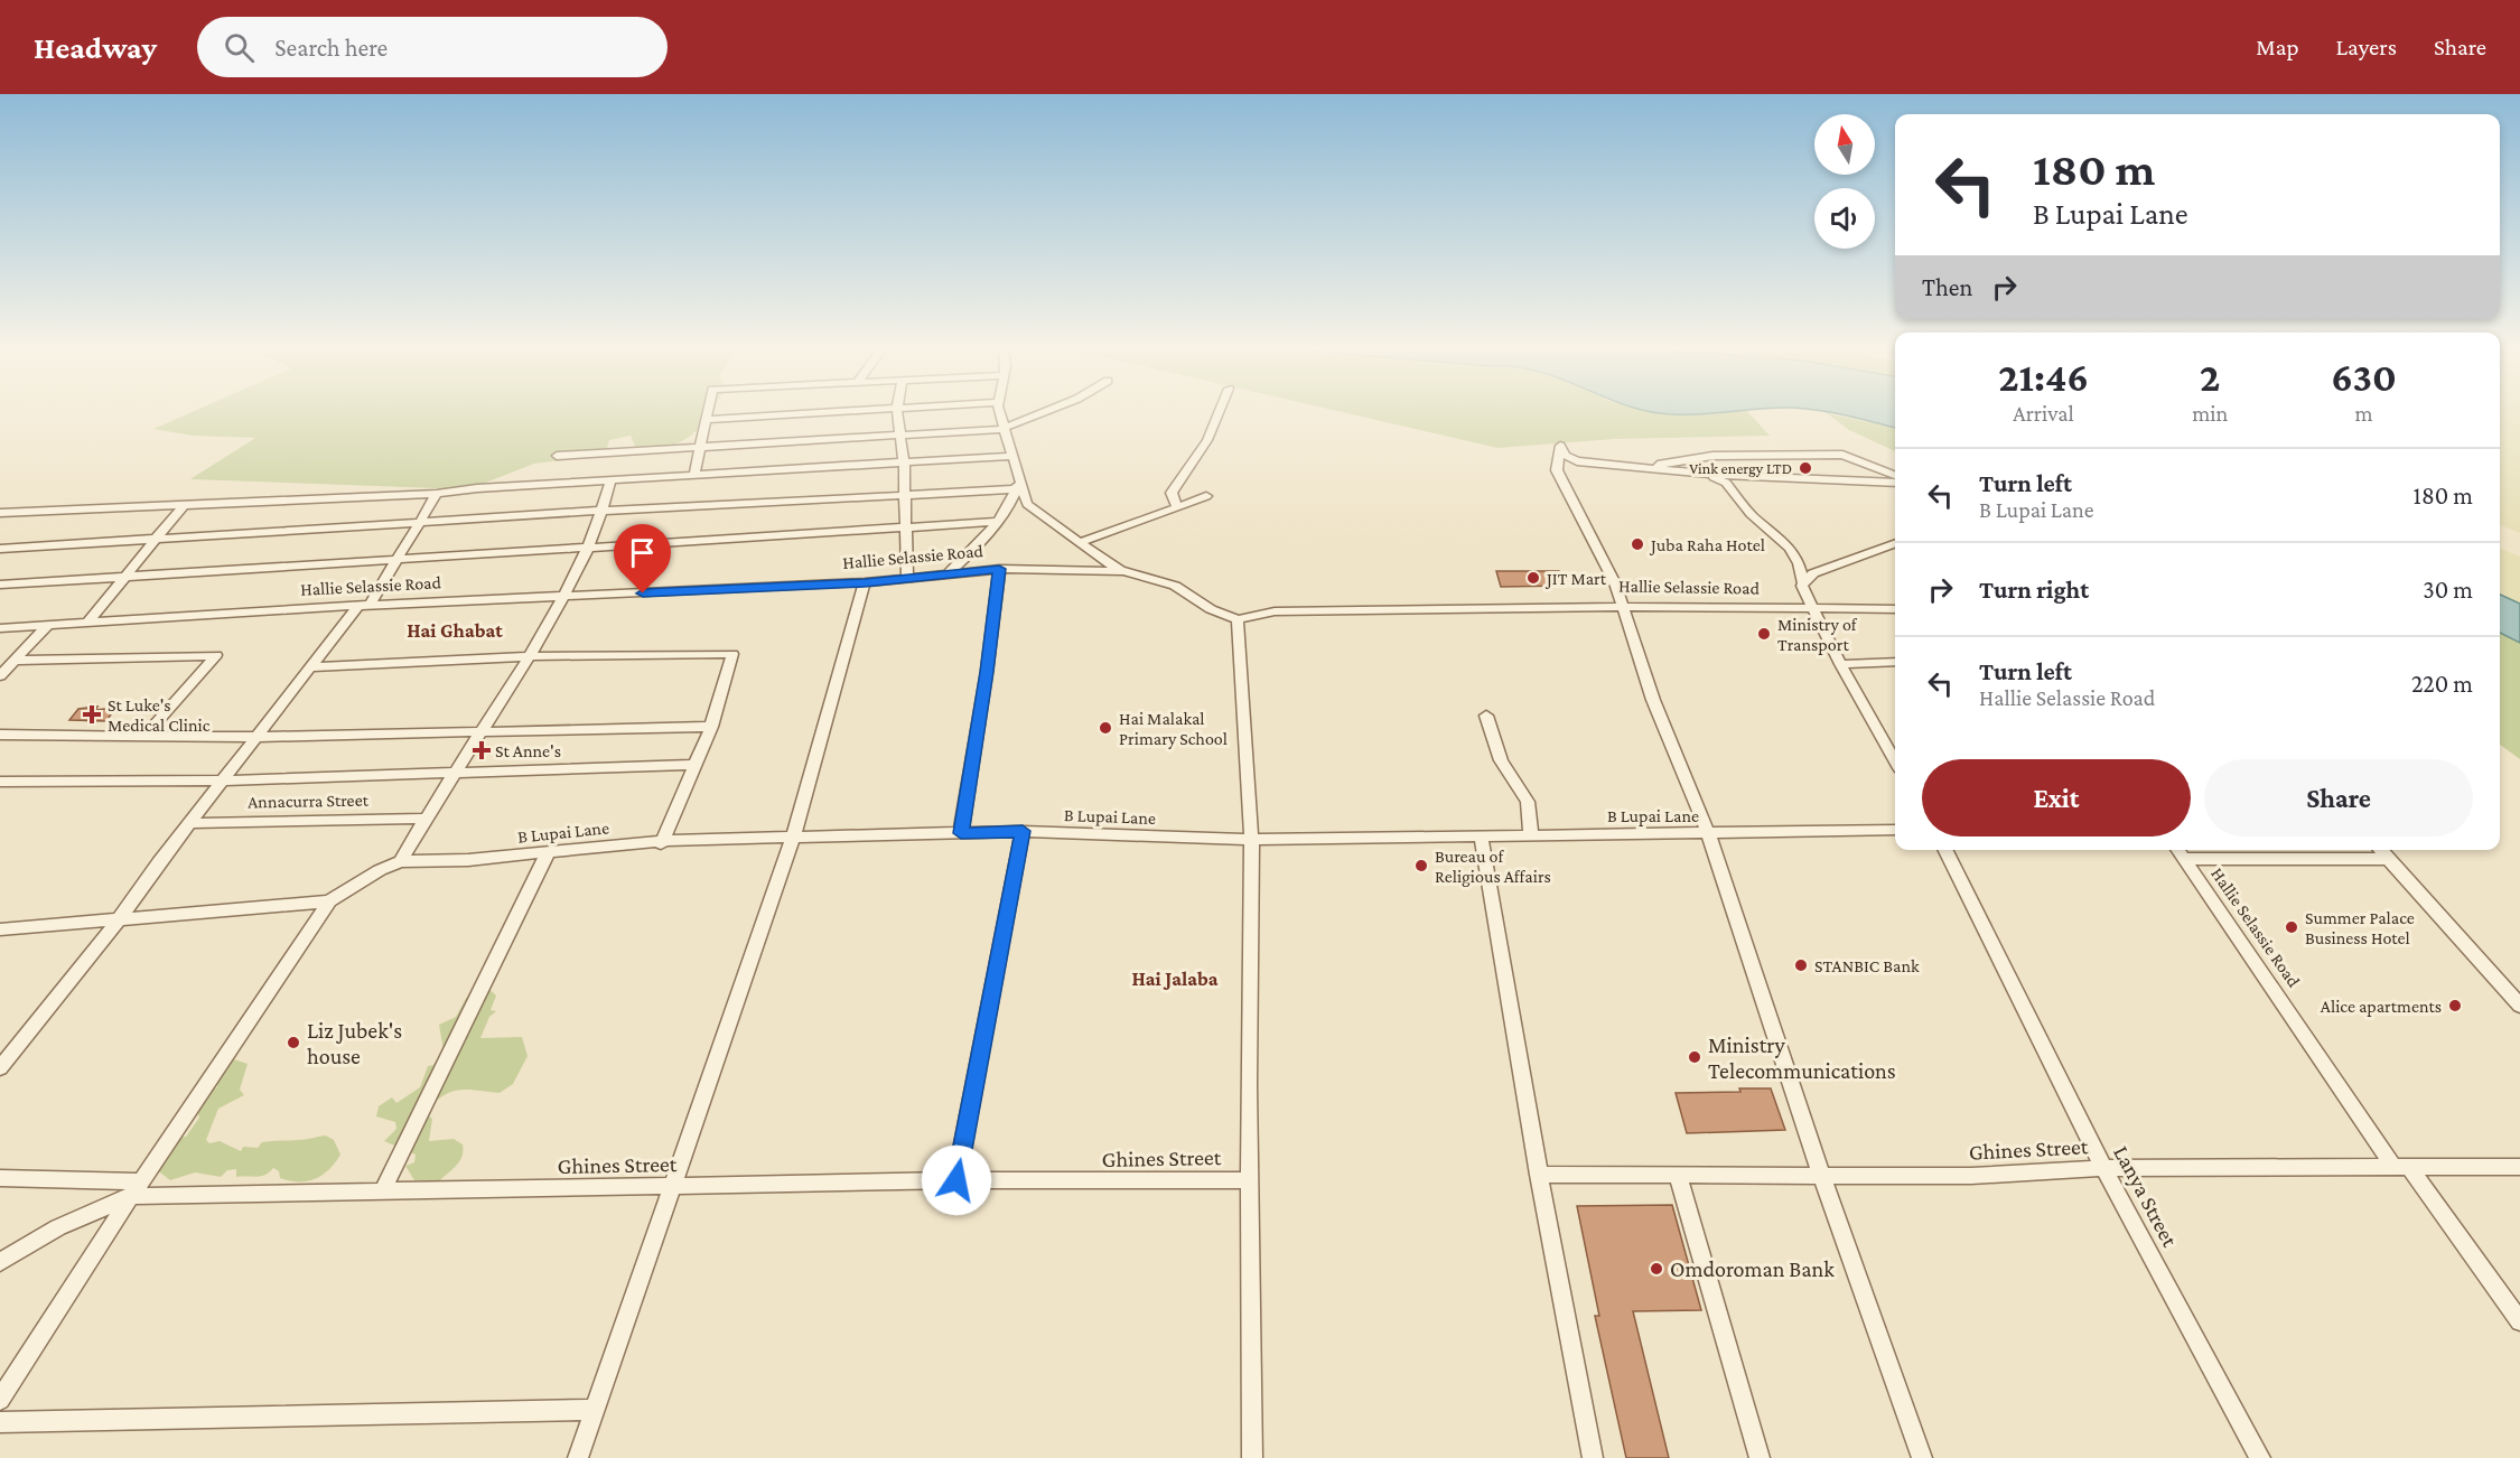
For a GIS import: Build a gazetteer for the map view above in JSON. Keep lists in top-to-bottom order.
{
  "streets": {
    "street": [
      "Hallie Selassie Road",
      "Annacurra Street",
      "B Lupai Lane",
      "Ghines Street",
      "Lanya Street"
    ]
  },
  "crossings": [
    ["Hallie Selassie Road", "Ghines Street"],
    ["Ghines Street", "Lanya Street"]
  ],
  "districts": ["Hai Ghabat", "Hai Jalaba"],
  "places": {
    "other": [
      "Vink energy LTD",
      "Juba Raha Hotel",
      "JIT Mart",
      "Ministry of Transport",
      "Hai Malakal Primary School",
      "Bureau of Religious Affairs",
      "Summer Palace Business Hotel",
      "STANBIC Bank",
      "Alice apartments",
      "Liz Jubek's house",
      "Ministry Telecommunications",
      "Omdoroman Bank"
    ],
    "health": ["St Luke's Medical Clinic", "St Anne's"]
  },
  "north": "top",
  "page": {
    "header": "Headway",
    "search": "Search here",
    "nav": ["Map", "Layers", "Share"],
    "turn": ["180 m", "B Lupai Lane"],
    "then": "Then",
    "eta": [
      "21:46",
      "Arrival",
      "2",
      "min",
      "630",
      "m"
    ],
    "list": [
      {
        "name": "Turn left",
        "note": "B Lupai Lane",
        "value": "180 m"
      },
      {
        "name": "Turn right",
        "value": "30 m"
      },
      {
        "name": "Turn left",
        "note": "Hallie Selassie Road",
        "value": "220 m"
      }
    ],
    "buttons": ["Exit", "Share"]
  }
}
